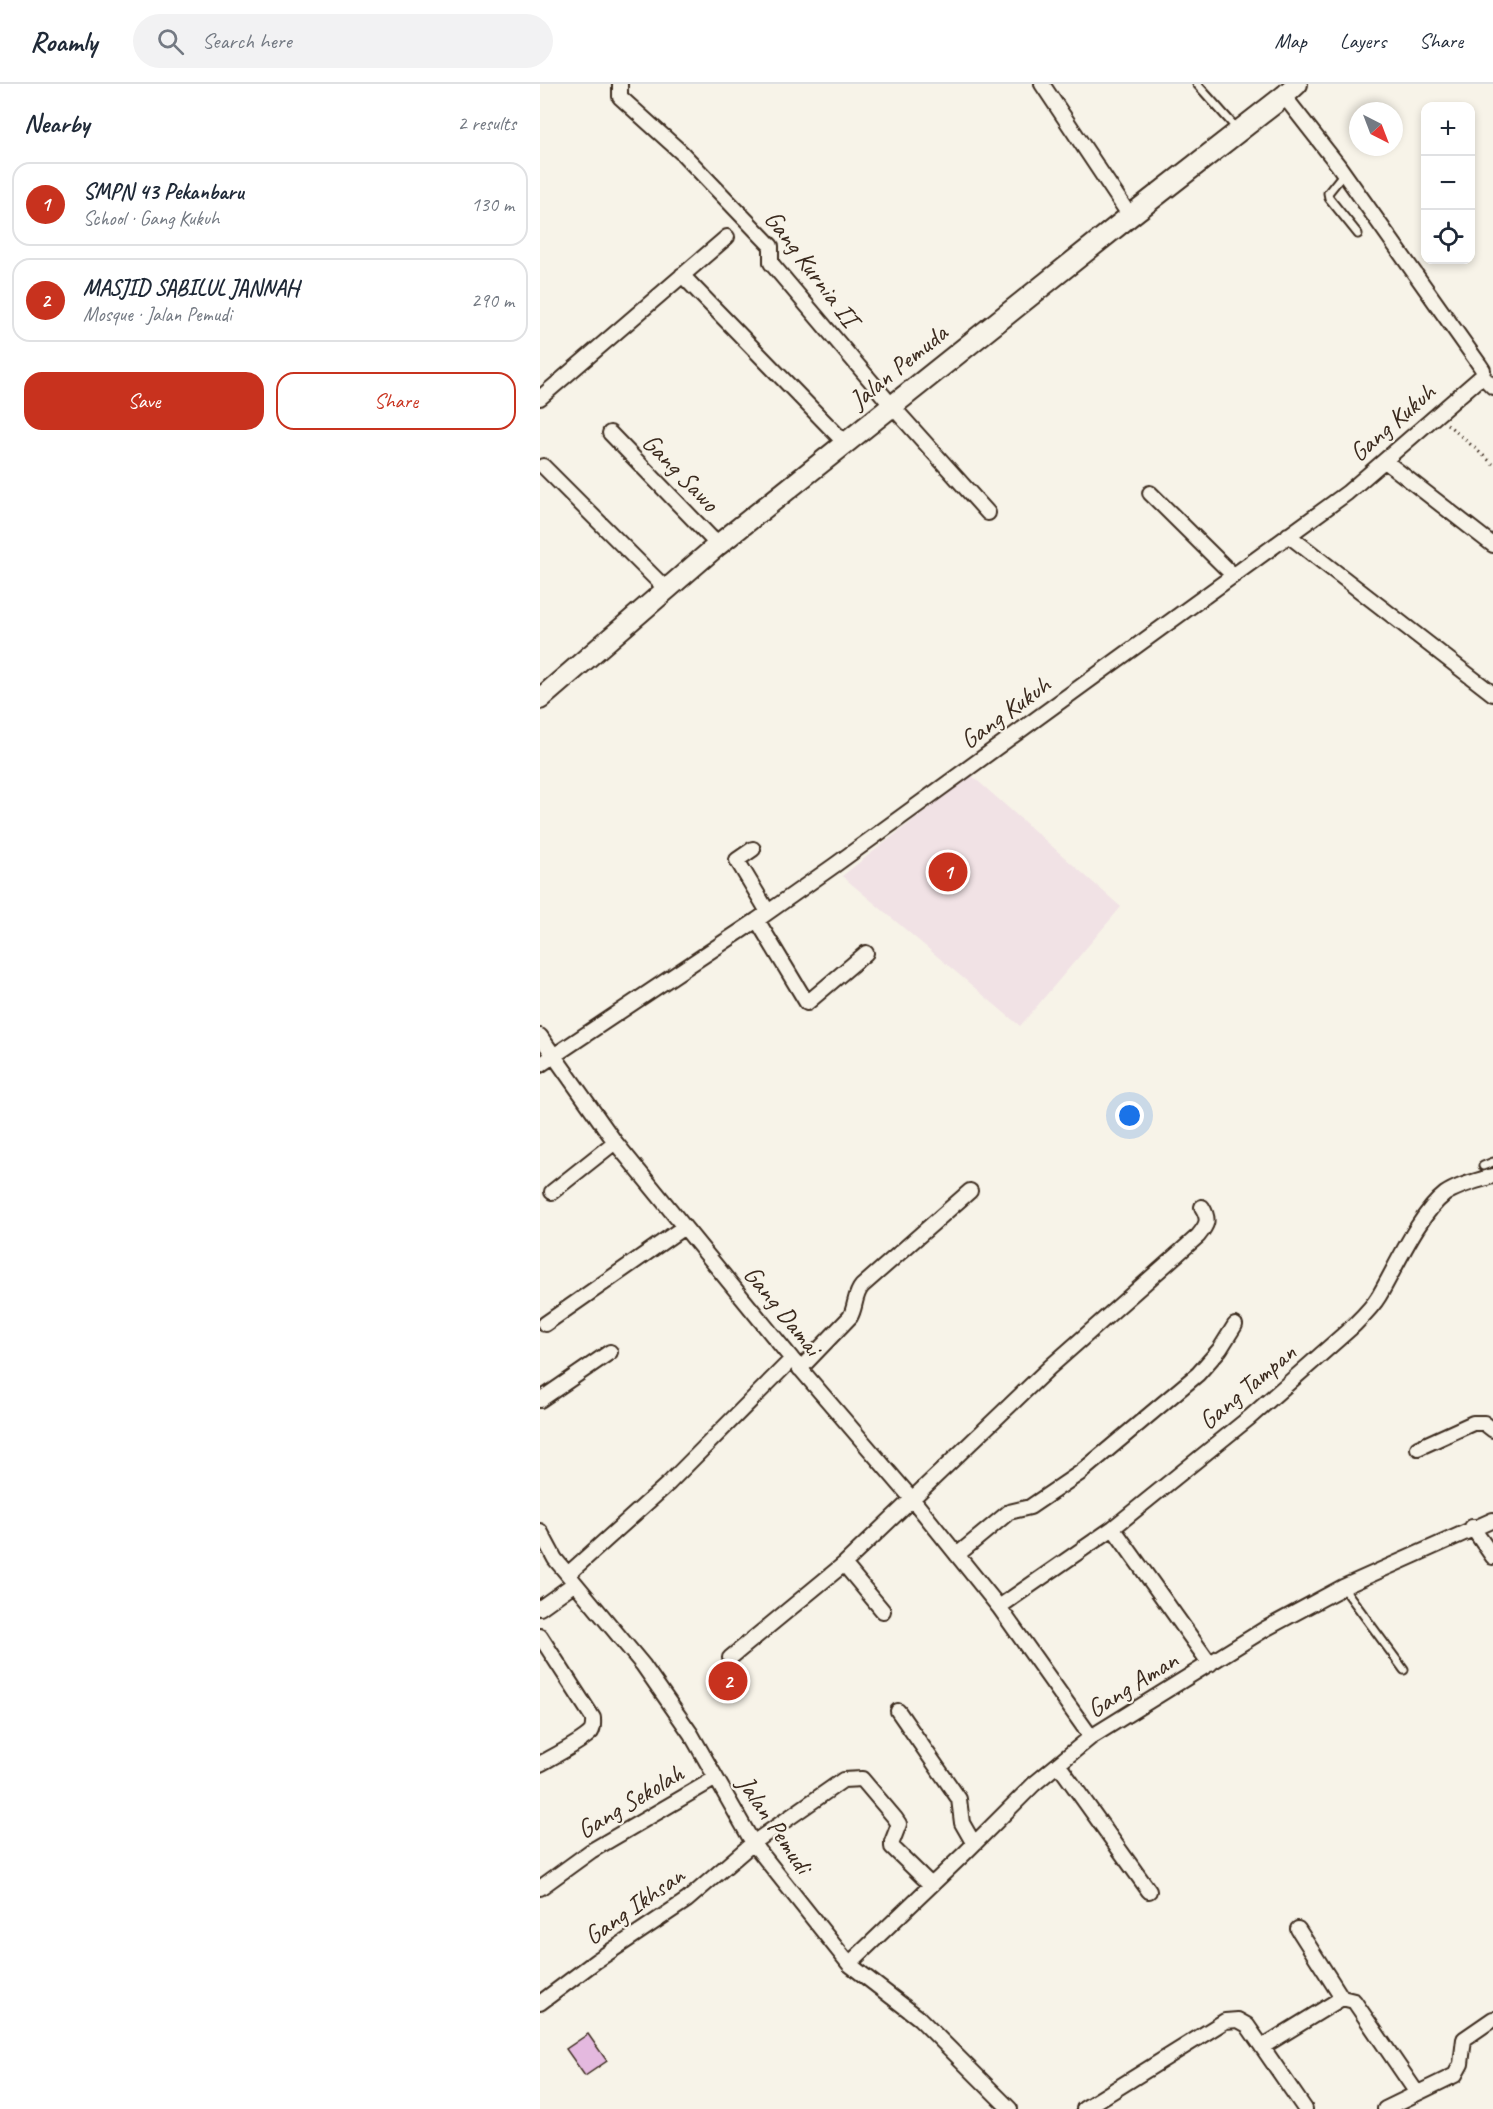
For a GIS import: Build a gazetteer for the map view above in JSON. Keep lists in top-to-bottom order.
{
  "streets": {
    "main road": ["Jalan Pemuda"],
    "street": [
      "Gang Kurnia II",
      "Gang Kukuh",
      "Gang Sawo",
      "Gang Damai",
      "Gang Tampan",
      "Gang Aman",
      "Gang Sekolah",
      "Jalan Pemudi",
      "Gang Ikhsan"
    ]
  },
  "crossings": [
    ["Gang Kurnia II", "Jalan Pemuda"],
    ["Jalan Pemuda", "Gang Sawo"],
    ["Gang Kukuh", "Gang Damai"],
    ["Gang Damai", "Gang Tampan"],
    ["Gang Damai", "Gang Aman"],
    ["Gang Aman", "Jalan Pemudi"],
    ["Gang Aman", "Gang Ikhsan"],
    ["Gang Sekolah", "Jalan Pemudi"],
    ["Jalan Pemudi", "Gang Ikhsan"]
  ],
  "north": "bottom right",
  "page": {
    "header": "Roamly",
    "search": "Search here",
    "nav": ["Map", "Layers", "Share"],
    "heading": ["Nearby", "2 results"],
    "map_buttons": ["+", "−"],
    "list": [
      {
        "mark": "1",
        "name": "SMPN 43 Pekanbaru",
        "note": "School · Gang Kukuh",
        "value": "130 m"
      },
      {
        "mark": "2",
        "name": "MASJID SABILUL JANNAH",
        "note": "Mosque · Jalan Pemudi",
        "value": "290 m"
      }
    ],
    "buttons": ["Save", "Share"],
    "pins": ["1", "2"]
  }
}
